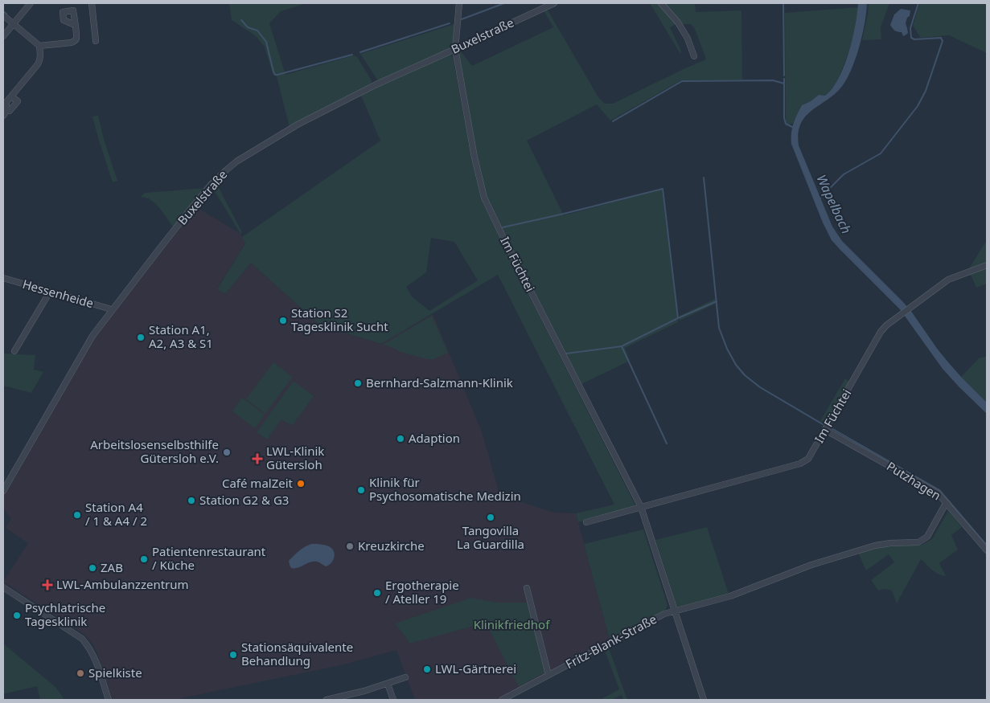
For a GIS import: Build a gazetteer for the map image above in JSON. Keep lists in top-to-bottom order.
{
  "streets": {
    "street": [
      "Buxelstraße",
      "Im Füchtei",
      "Hessenheide",
      "Putzhagen",
      "Fritz-Blank-Straße"
    ]
  },
  "crossings": [
    ["Buxelstraße", "Im Füchtei"],
    ["Buxelstraße", "Hessenheide"],
    ["Im Füchtei", "Putzhagen"],
    ["Im Füchtei", "Fritz-Blank-Straße"]
  ],
  "water": ["Wapelbach"],
  "parks": ["Klinikfriedhof"],
  "places": {
    "other": [
      "Station S2 Tagesklinik Sucht",
      "Station A1, A2, A3 & S1",
      "Bernhard-Salzmann-Klinik",
      "Adaption",
      "Arbeitslosenselbsthilfe Gütersloh e.V.",
      "Café malZeit",
      "Klinik für Psychosomatische Medizin",
      "Station G2 & G3",
      "Station A4 / 1 & A4 / 2",
      "Tangovilla La Guardilla",
      "Kreuzkirche",
      "Patientenrestaurant / Küche",
      "ZAB",
      "Ergotherapie / Ateller 19",
      "Psychlatrische Tagesklinik",
      "Stationsäquivalente Behandlung",
      "LWL-Gärtnerei",
      "Spielkiste"
    ],
    "health": ["LWL-Klinik Gütersloh", "LWL-Ambulanzzentrum"]
  }
}
